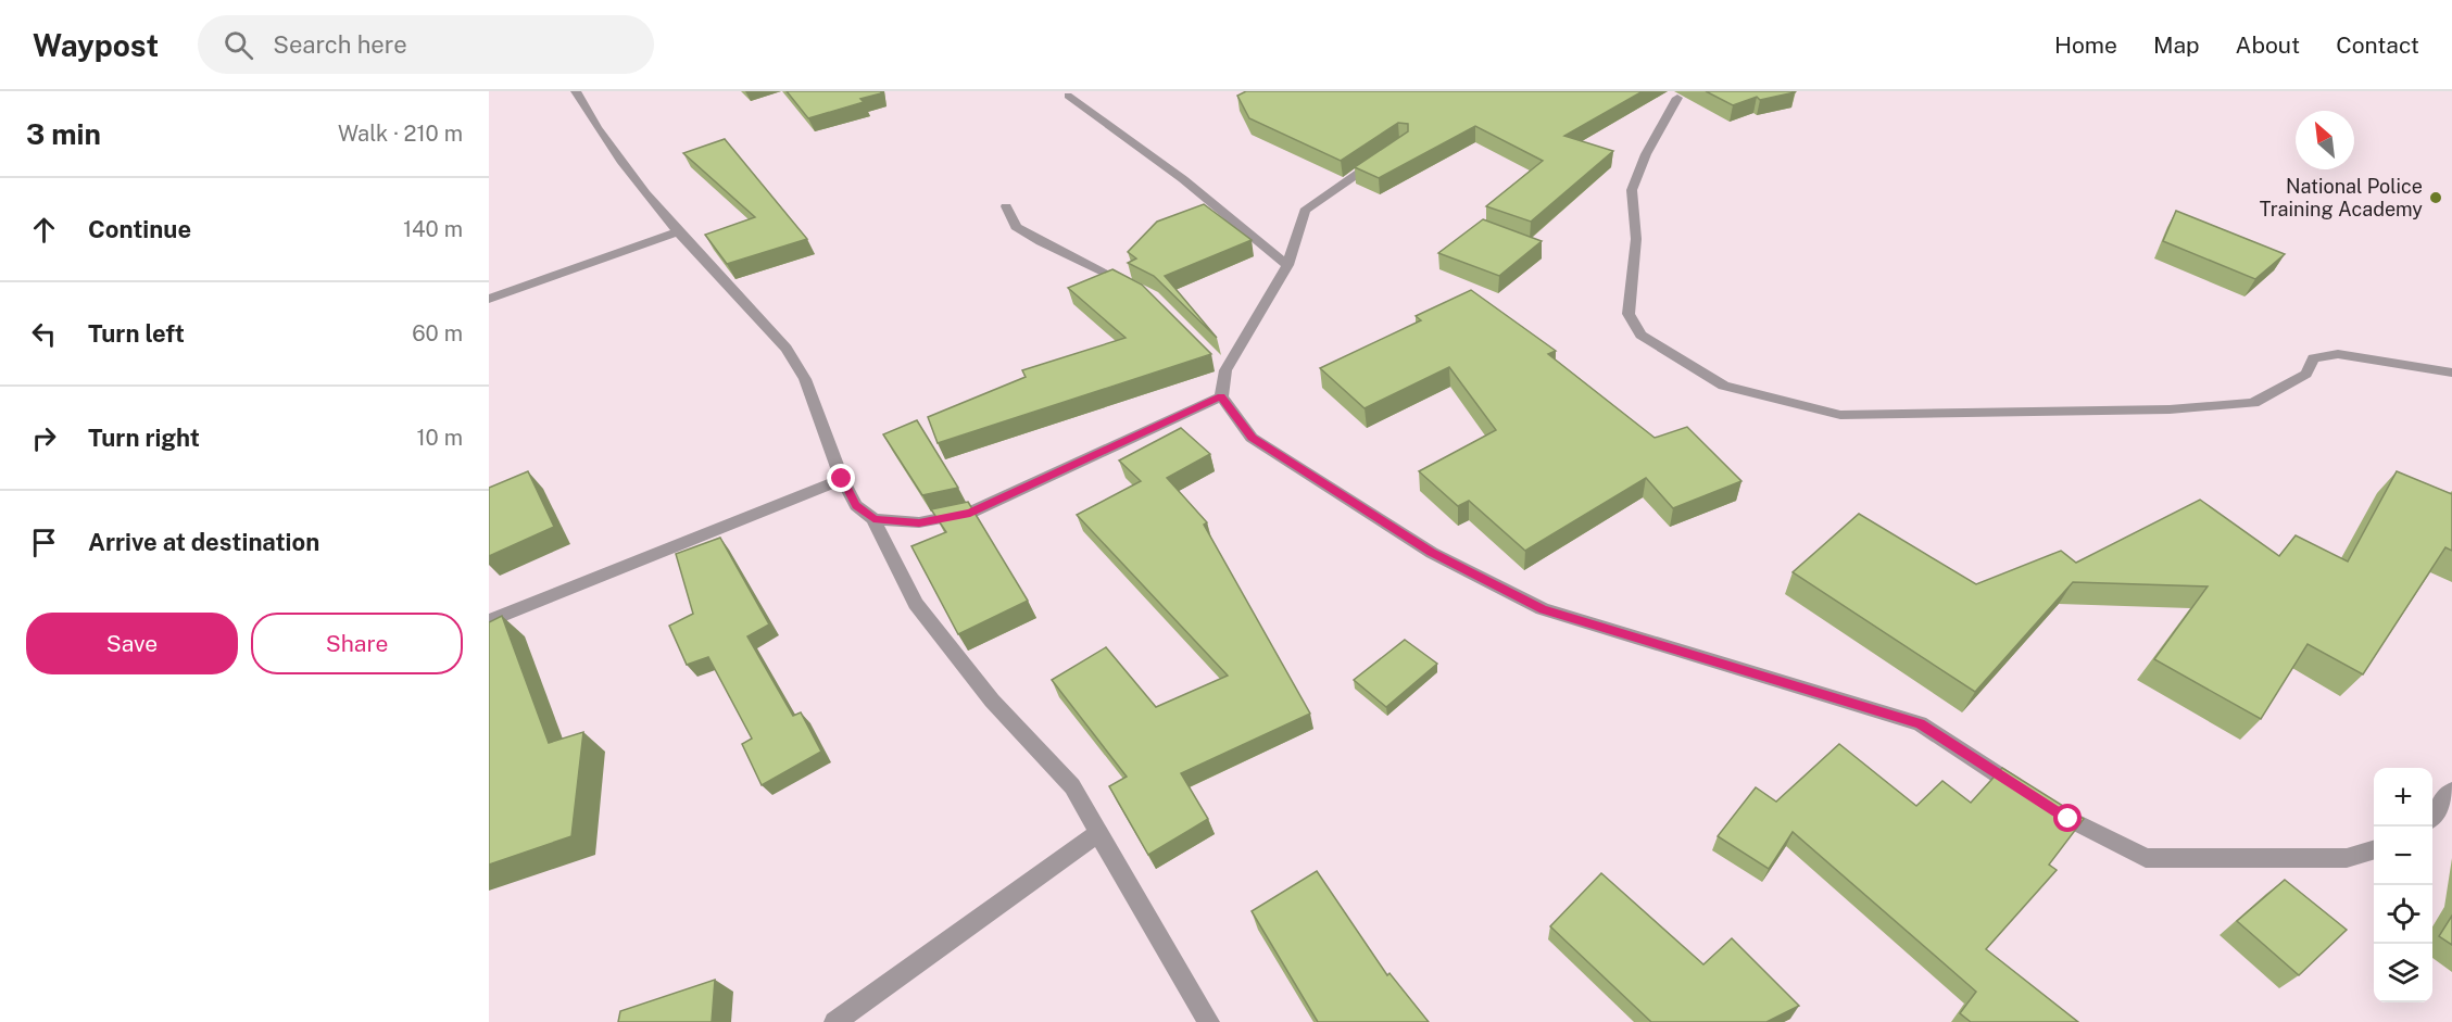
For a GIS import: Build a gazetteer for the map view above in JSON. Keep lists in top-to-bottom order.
{
  "places": ["National Police Training Academy"],
  "north": "top left",
  "page": {
    "header": "Waypost",
    "search": "Search here",
    "nav": [
      "Home",
      "Map",
      "About",
      "Contact"
    ],
    "heading": ["3 min", "Walk · 210 m"],
    "list": [
      ["Continue", "140 m"],
      ["Turn left", "60 m"],
      ["Turn right", "10 m"],
      "Arrive at destination"
    ],
    "buttons": ["Save", "Share"],
    "map_buttons": ["+", "−"]
  }
}
